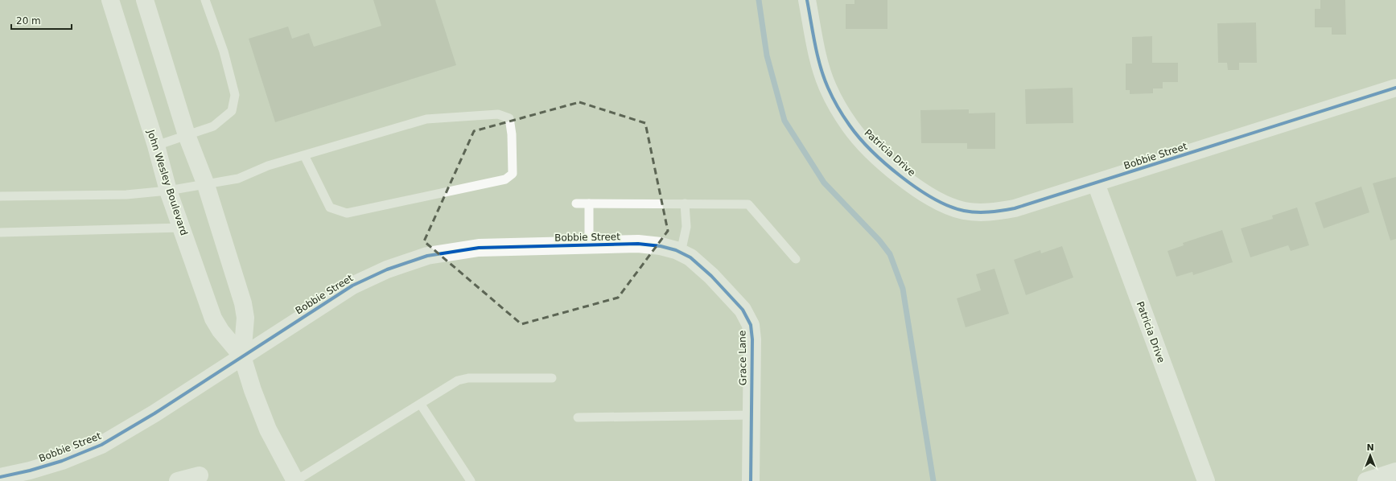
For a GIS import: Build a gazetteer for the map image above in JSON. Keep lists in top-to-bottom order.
{
  "streets": {
    "street": [
      "Patricia Drive",
      "Bobbie Street",
      "John Wesley Boulevard",
      "Grace Lane"
    ]
  },
  "crossings": [
    ["Patricia Drive", "Bobbie Street"],
    ["Bobbie Street", "John Wesley Boulevard"],
    ["Bobbie Street", "Grace Lane"]
  ],
  "scale_bar": "20 m",
  "north": "top"
}
